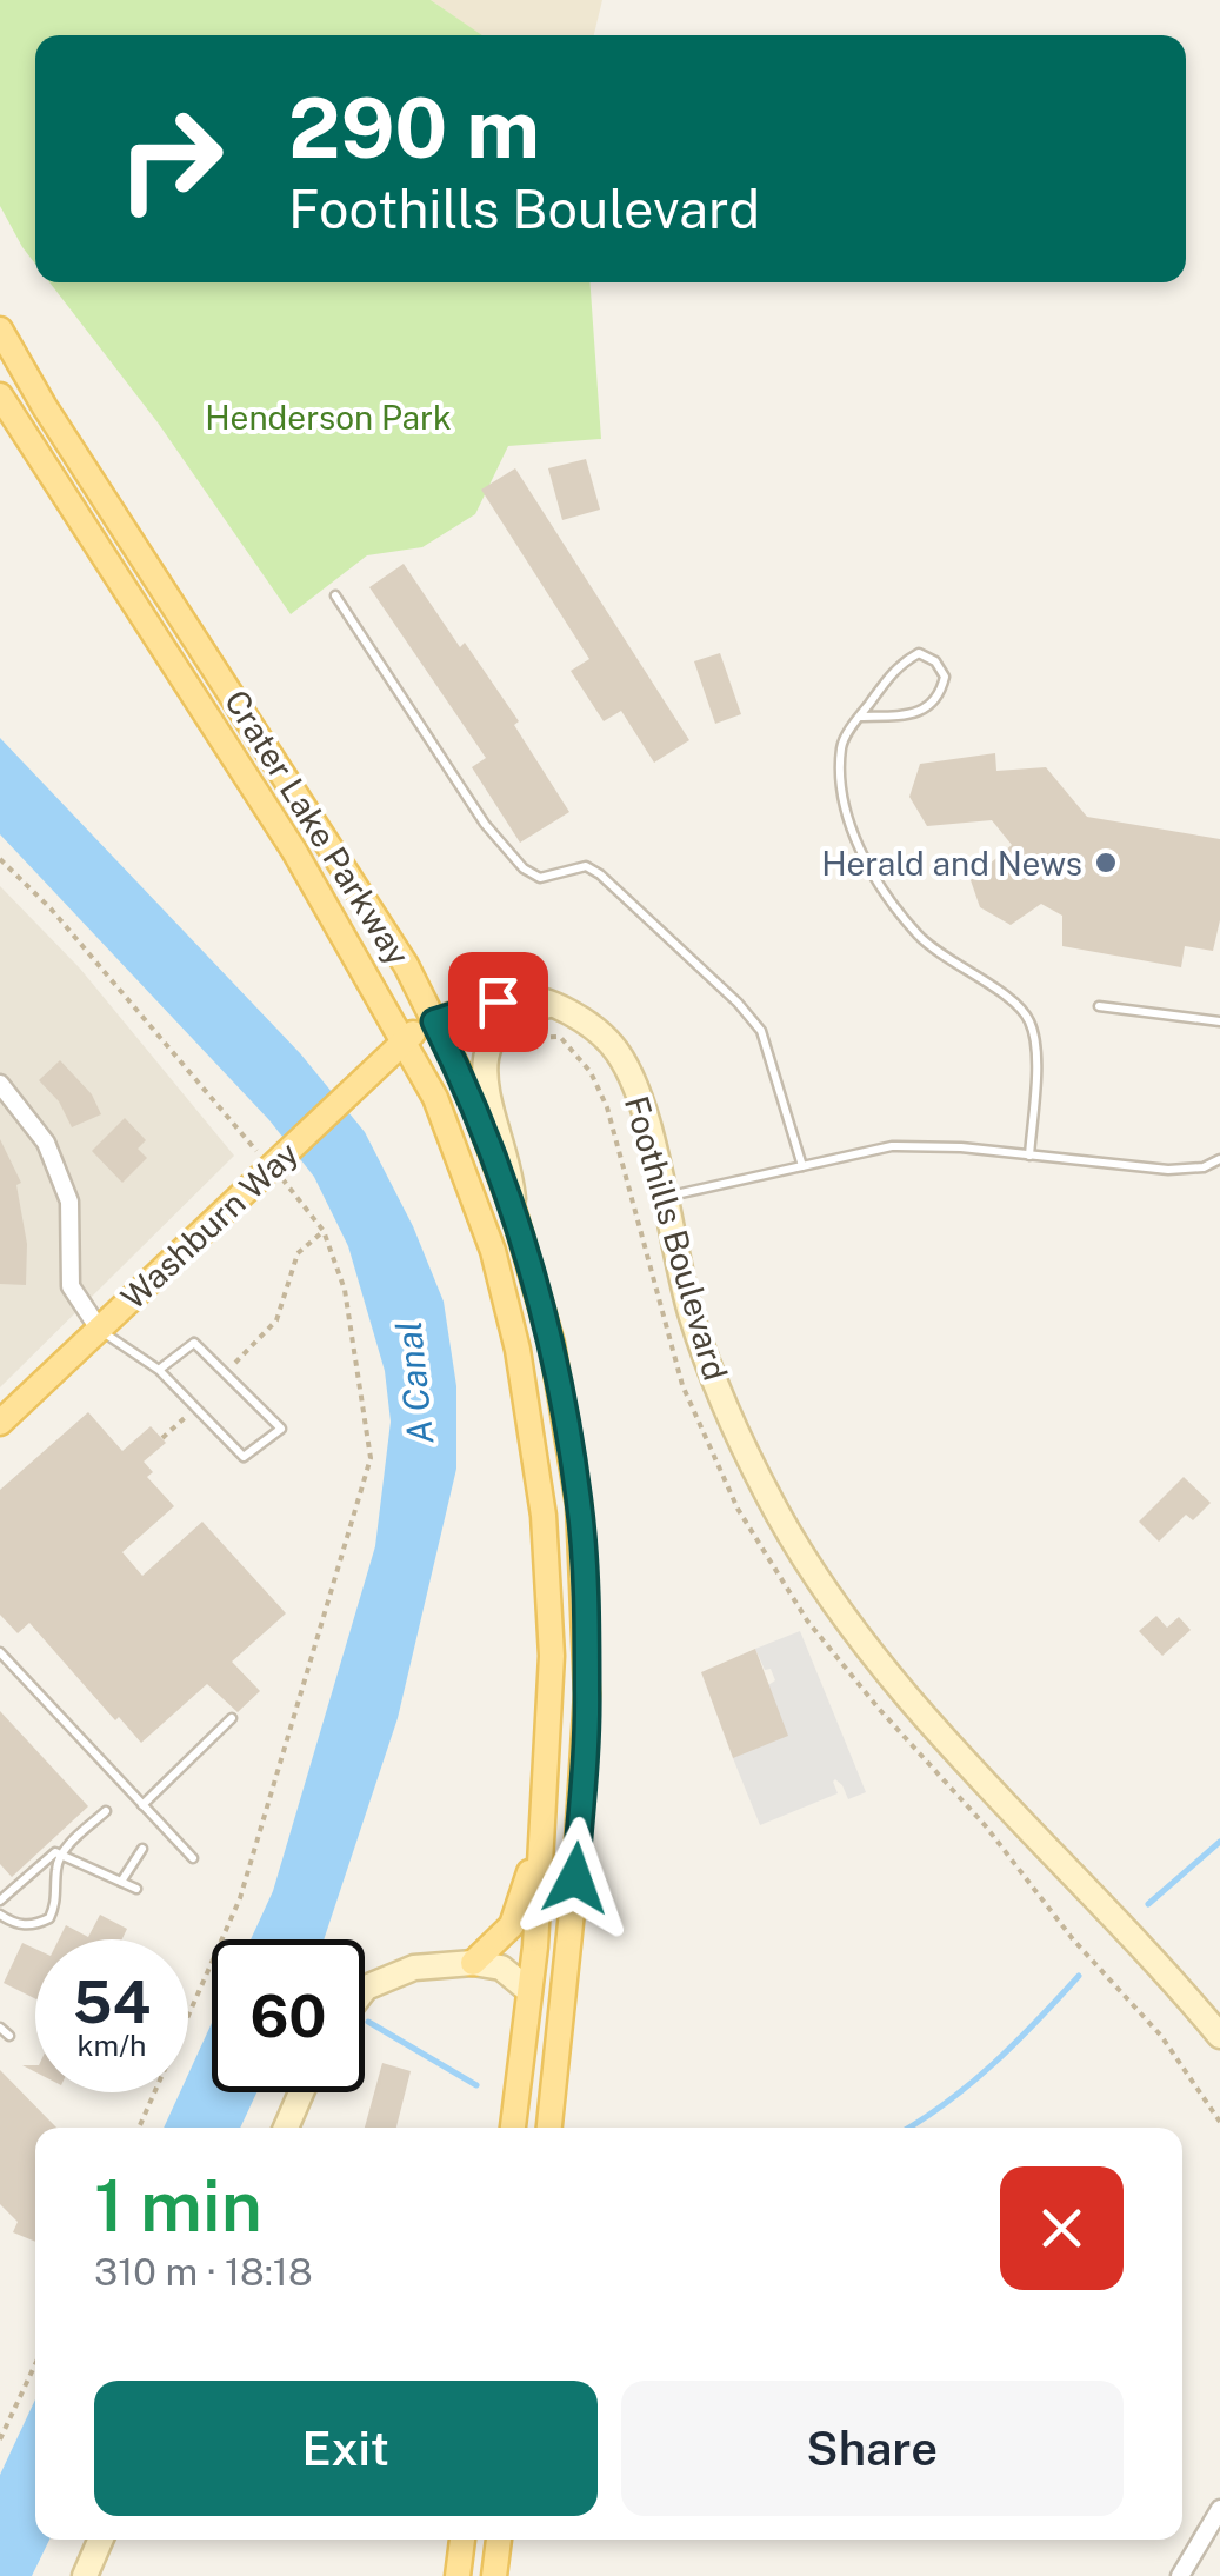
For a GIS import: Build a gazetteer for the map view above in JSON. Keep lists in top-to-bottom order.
{
  "streets": {
    "main road": ["Crater Lake Parkway", "Washburn Way", "Foothills Boulevard"]
  },
  "crossings": [
    ["Crater Lake Parkway", "Washburn Way"],
    ["Crater Lake Parkway", "Foothills Boulevard"],
    ["Washburn Way", "Foothills Boulevard"]
  ],
  "water": ["A Canal"],
  "parks": ["Henderson Park"],
  "places": ["Herald and News"],
  "page": {
    "turn": ["290 m", "Foothills Boulevard"],
    "speed": "54 km/h",
    "limit": "60",
    "heading": ["1 min", "310 m · 18:18"],
    "buttons": ["Exit", "Share"]
  }
}
